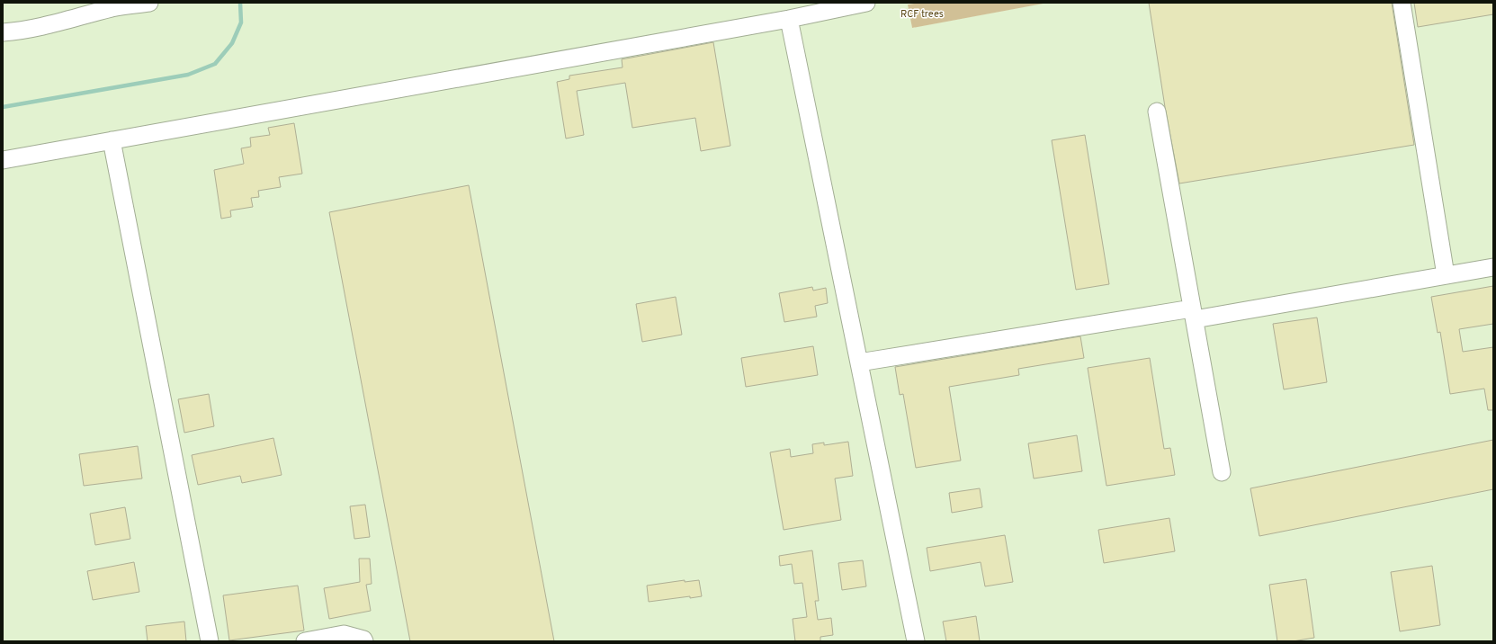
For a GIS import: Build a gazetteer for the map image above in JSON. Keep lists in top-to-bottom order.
{
  "parks": ["RCF trees"]
}
